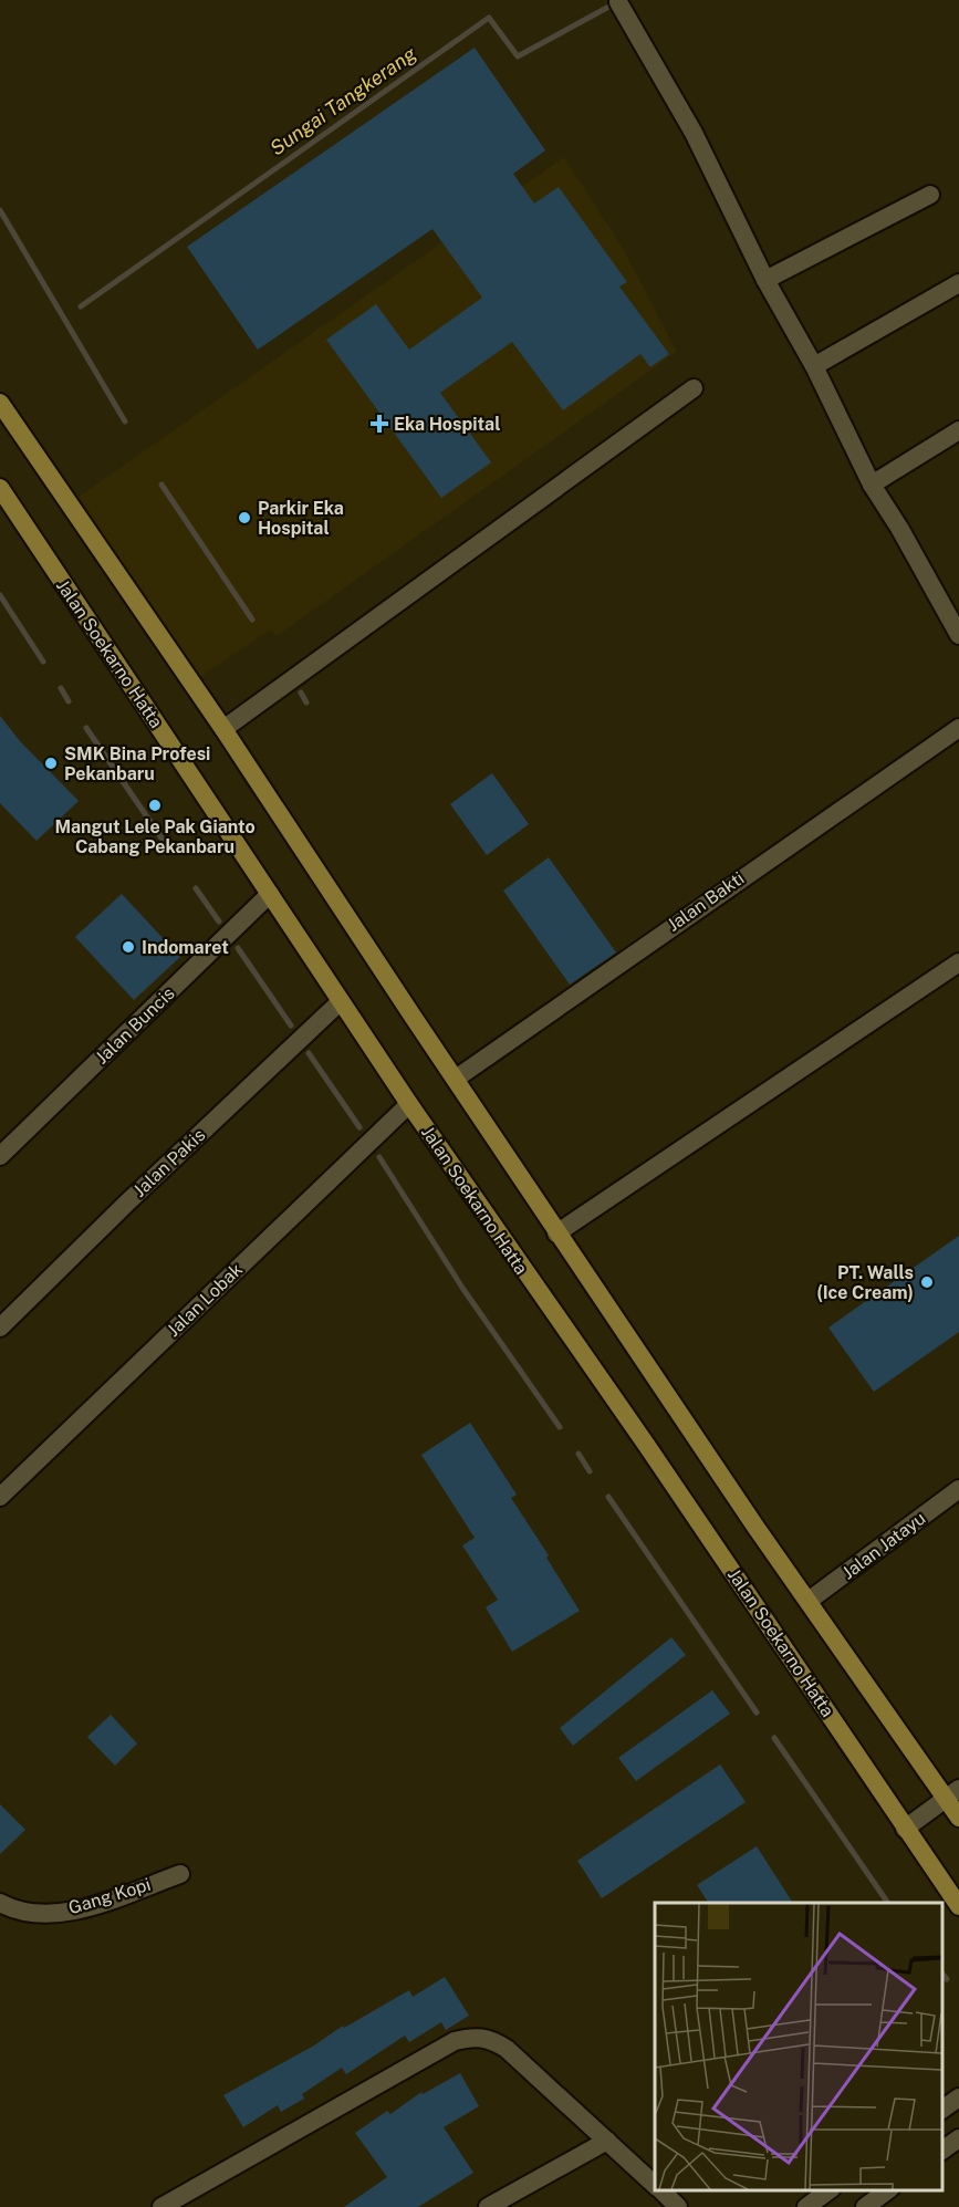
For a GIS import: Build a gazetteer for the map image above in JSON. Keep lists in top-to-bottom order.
{
  "streets": {
    "main road": ["Jalan Soekarno Hatta"],
    "street": [
      "Jalan Bakti",
      "Jalan Buncis",
      "Jalan Pakis",
      "Jalan Lobak",
      "Jalan Jatayu",
      "Gang Kopi"
    ]
  },
  "crossings": [
    ["Jalan Soekarno Hatta", "Jalan Buncis"],
    ["Jalan Soekarno Hatta", "Jalan Pakis"],
    ["Jalan Soekarno Hatta", "Jalan Lobak"]
  ],
  "water": ["Sungai Tangkerang"],
  "places": {
    "health": ["Eka Hospital"],
    "other": [
      "Parkir Eka Hospital",
      "SMK Bina Profesi Pekanbaru",
      "Mangut Lele Pak Gianto Cabang Pekanbaru",
      "Indomaret",
      "PT. Walls (Ice Cream)"
    ]
  }
}
